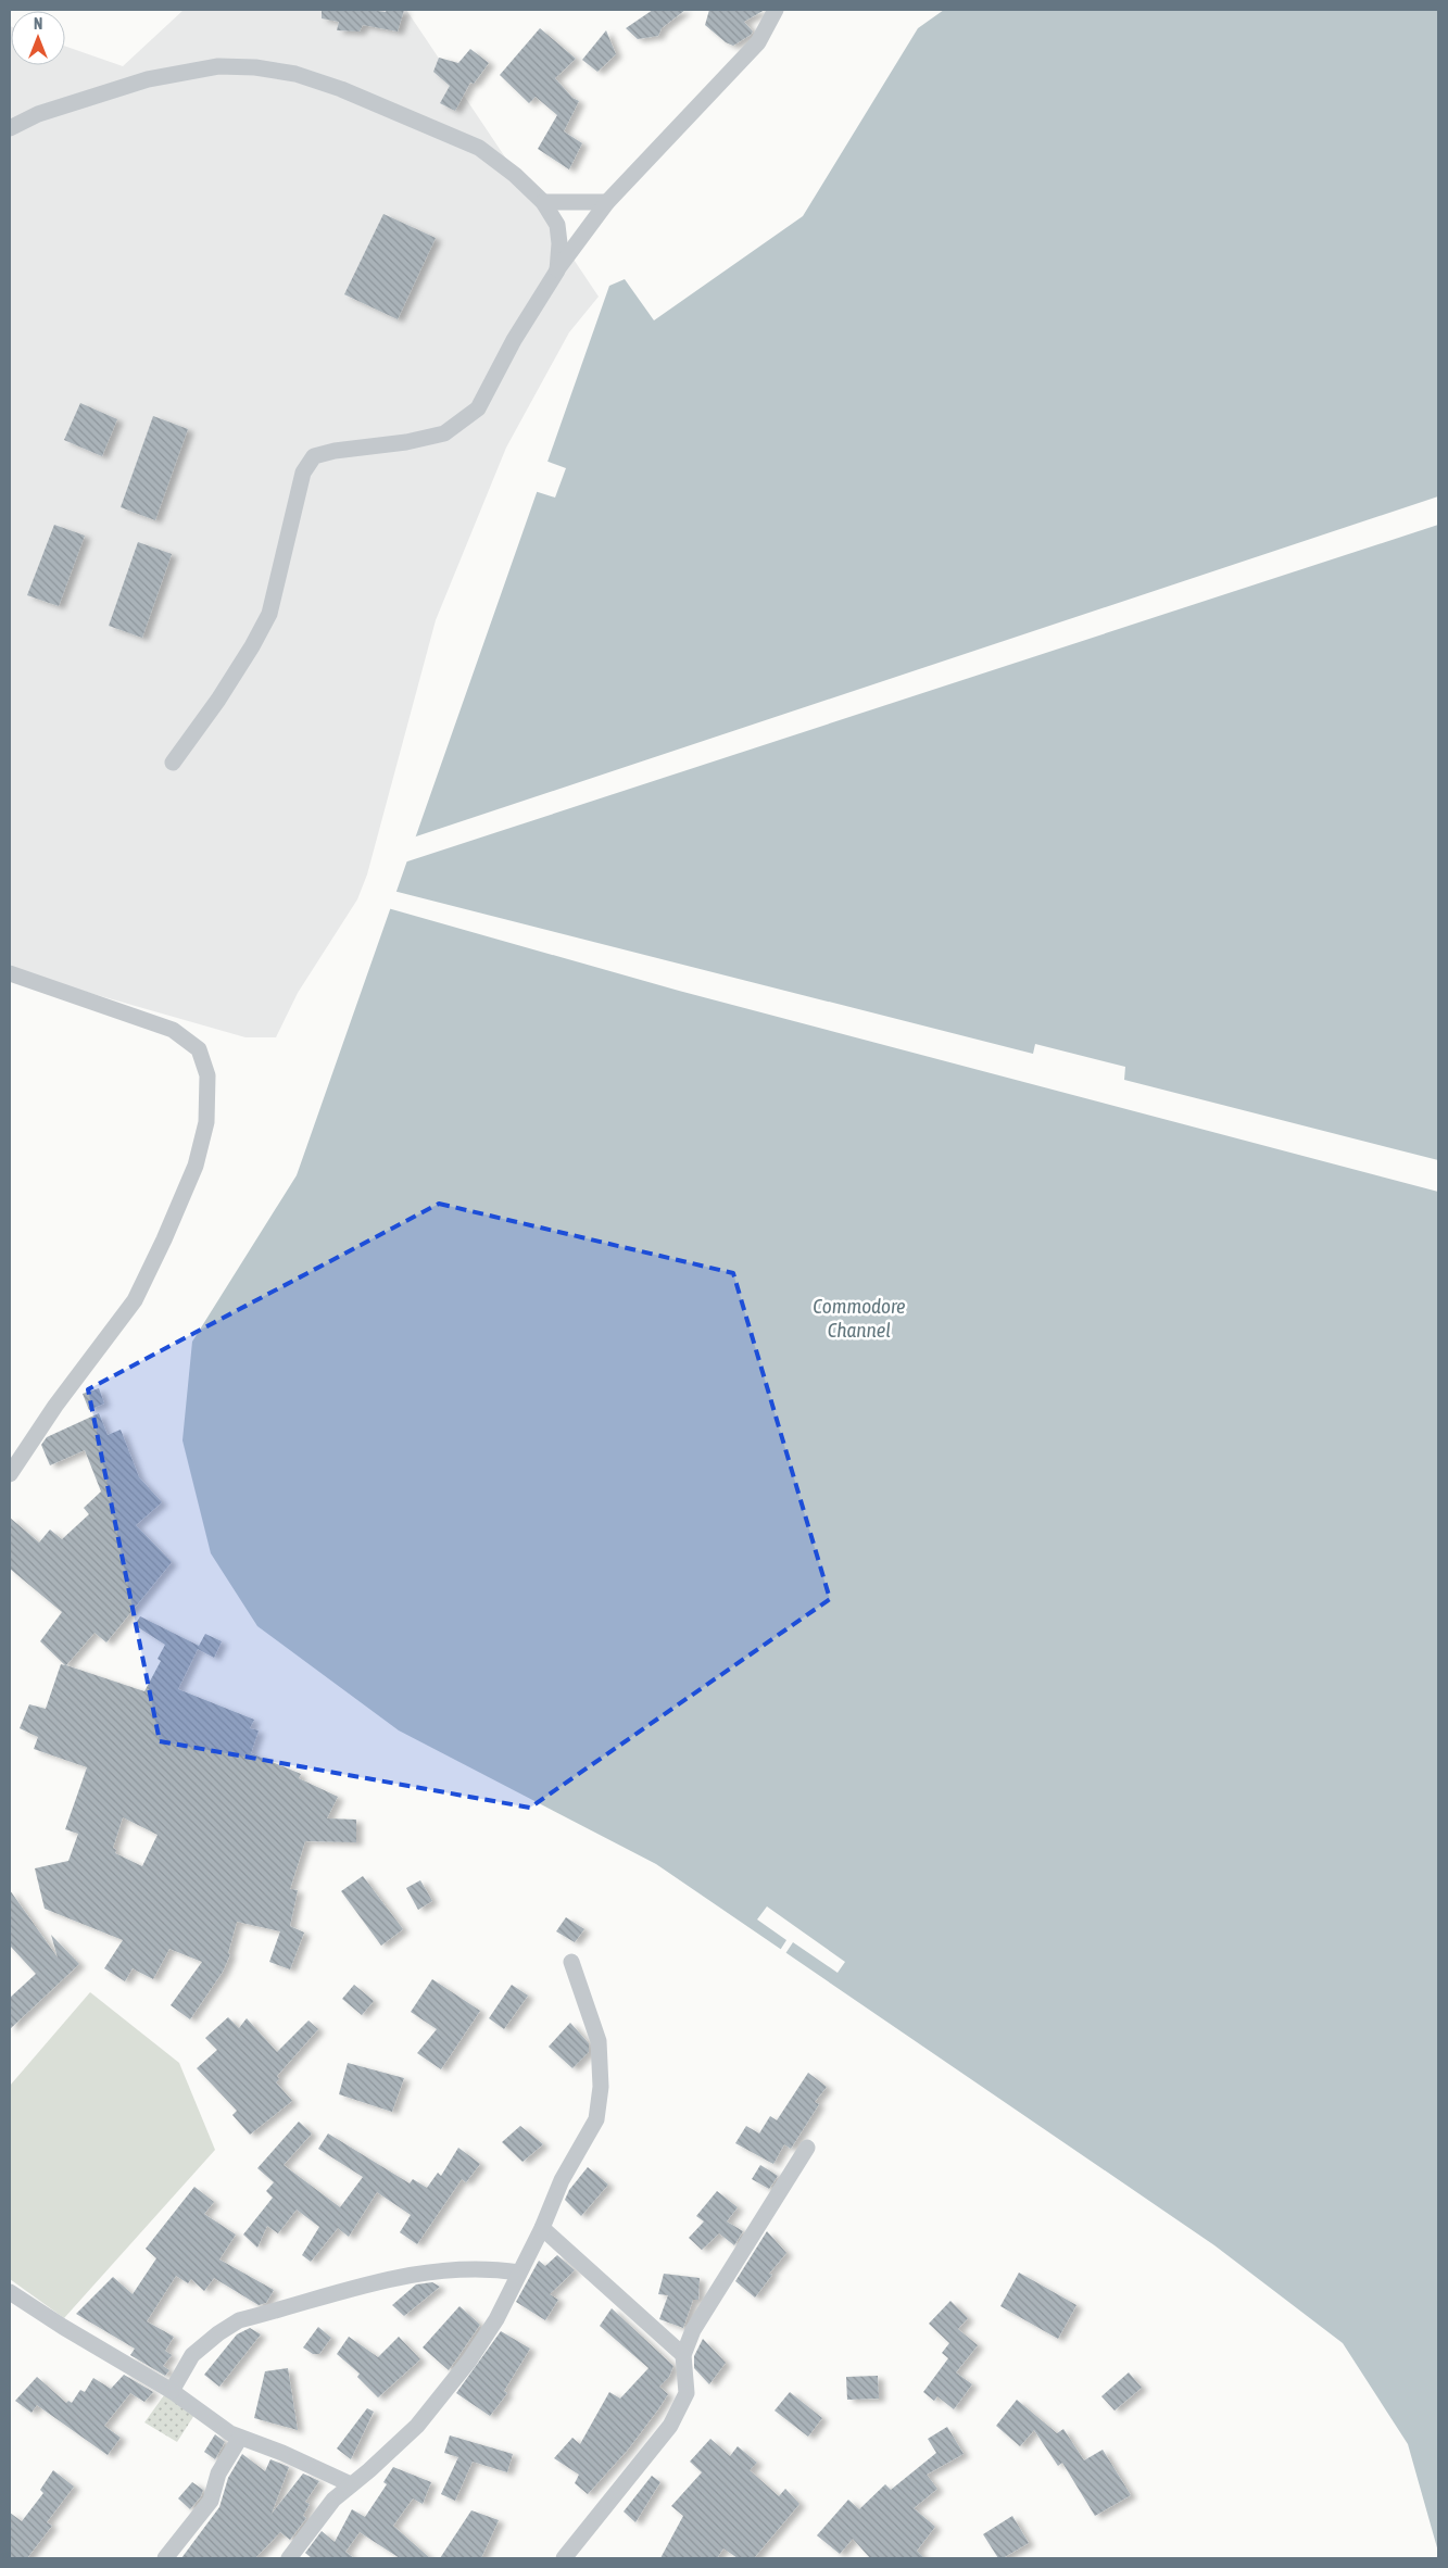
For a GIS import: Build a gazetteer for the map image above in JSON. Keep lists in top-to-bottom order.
{
  "water": ["Commodore Channel"],
  "north": "top"
}
